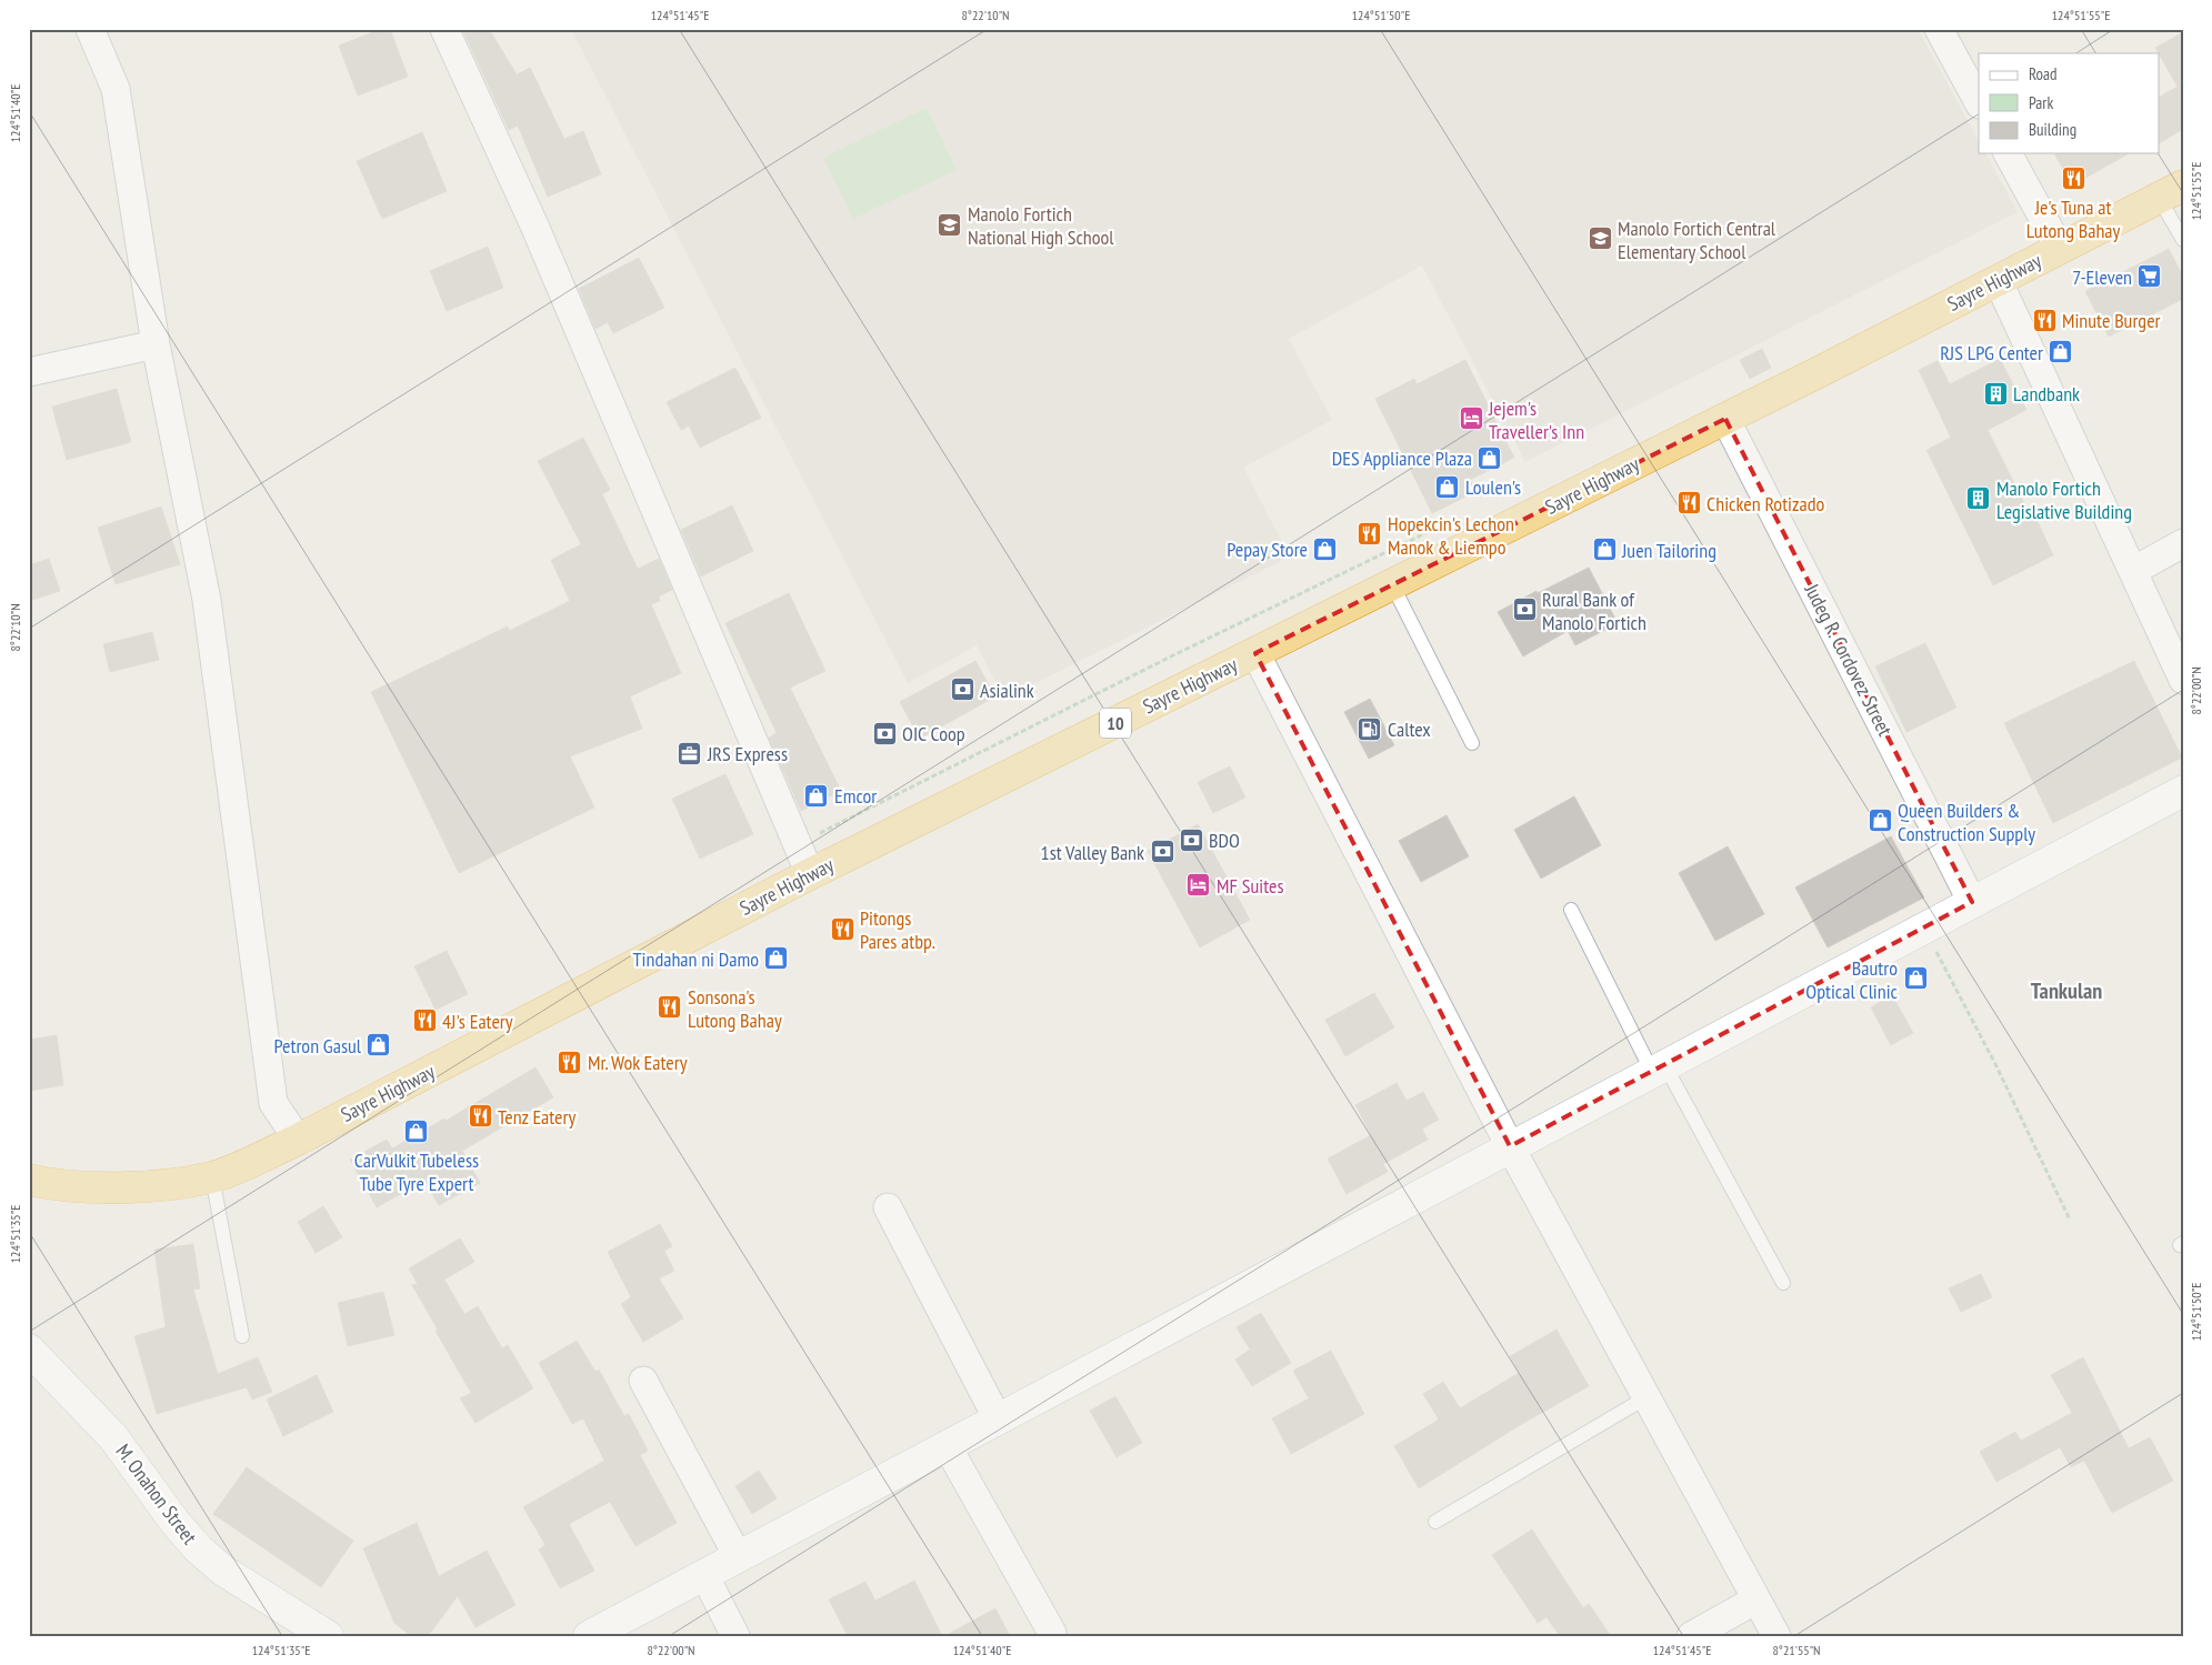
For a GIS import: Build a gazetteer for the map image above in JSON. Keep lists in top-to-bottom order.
{
  "streets": {
    "highway": ["Sayre Highway", "10"],
    "street": ["Judeg R. Cordovez Street", "M. Onahon Street"]
  },
  "crossings": [
    ["Sayre Highway", "Judeg R. Cordovez Street"]
  ],
  "districts": ["Tankulan"],
  "places": {
    "restaurant": [
      "Je's Tuna at Lutong Bahay",
      "Minute Burger",
      "Chicken Rotizado",
      "Hopekcin's Lechon Manok & Liempo",
      "Pitongs Pares atbp.",
      "Sonsona's Lutong Bahay",
      "4J's Eatery",
      "Mr. Wok Eatery",
      "Tenz Eatery"
    ],
    "school or university": ["Manolo Fortich National High School", "Manolo Fortich Central Elementary School"],
    "supermarket": ["7-Eleven"],
    "shop": [
      "RJS LPG Center",
      "DES Appliance Plaza",
      "Loulen's",
      "Pepay Store",
      "Juen Tailoring",
      "Emcor",
      "Queen Builders & Construction Supply",
      "Tindahan ni Damo",
      "Bautro Optical Clinic",
      "Petron Gasul",
      "CarVulkit Tubeless Tube Tyre Expert"
    ],
    "building": ["Landbank", "Manolo Fortich Legislative Building"],
    "hotel": ["Jejem's Traveller's Inn", "MF Suites"],
    "bank": [
      "Rural Bank of Manolo Fortich",
      "Asialink",
      "OIC Coop",
      "BDO",
      "1st Valley Bank"
    ],
    "fuel station": ["Caltex"],
    "office": ["JRS Express"]
  },
  "legend": ["Road", "Park", "Building"],
  "coordinates": [
    "124°51'45\"E",
    "8°22'10\"N",
    "124°51'50\"E",
    "124°51'55\"E",
    "124°51'40\"E",
    "8°22'00\"N",
    "124°51'35\"E",
    "8°21'55\"N"
  ]
}
